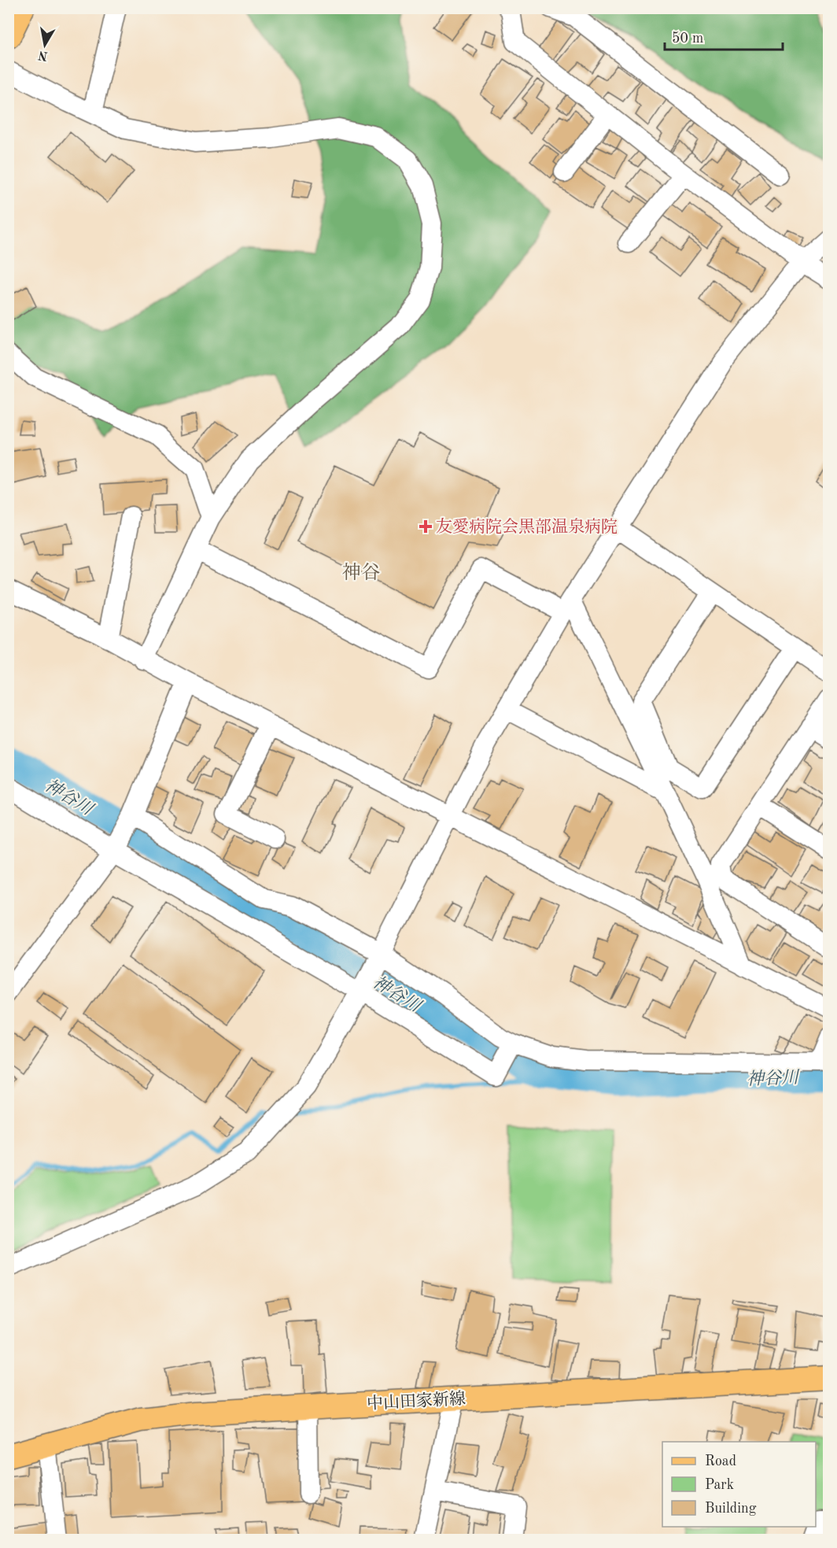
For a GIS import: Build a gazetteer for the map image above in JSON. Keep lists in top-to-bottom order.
{
  "streets": {
    "main road": ["中山田家新線"]
  },
  "districts": ["神谷"],
  "water": ["神谷川"],
  "places": {
    "health": ["友愛病院会黒部温泉病院"]
  },
  "legend": ["Road", "Park", "Building"],
  "scale_bar": "50 m",
  "north": "bottom"
}
